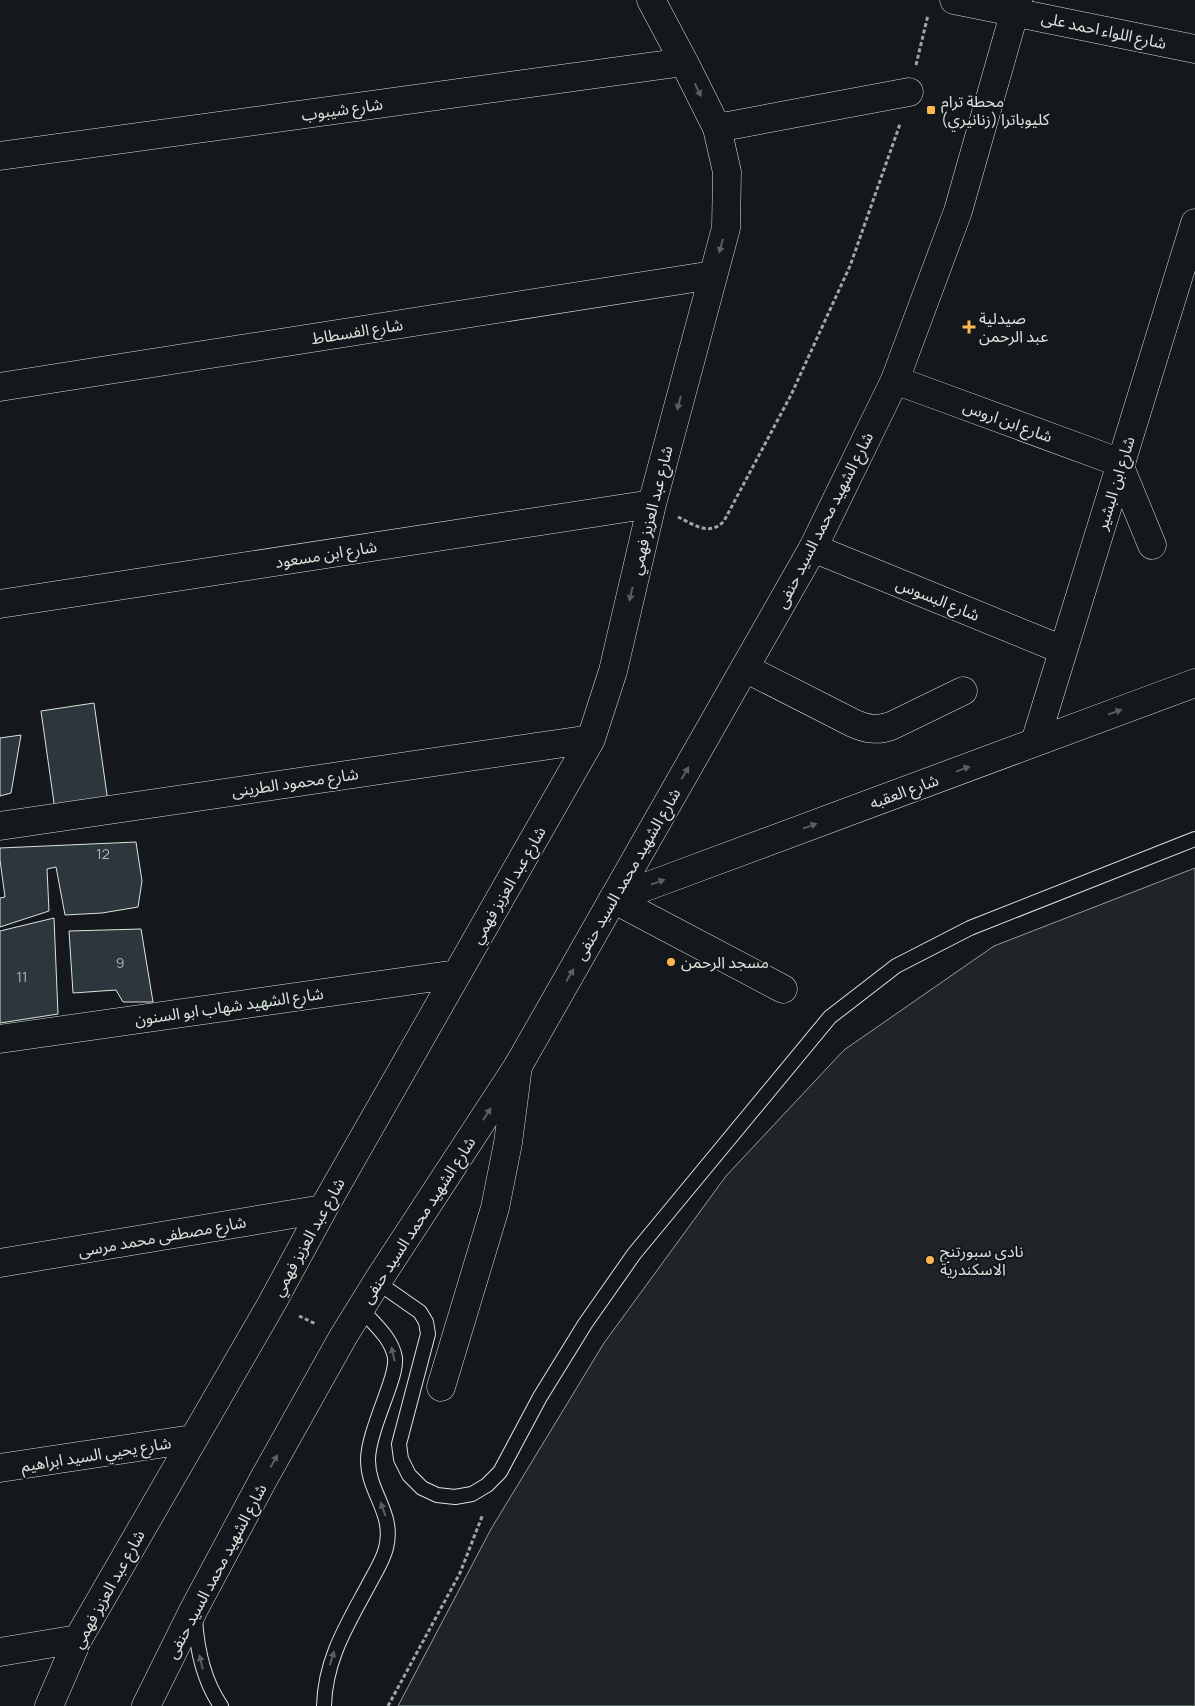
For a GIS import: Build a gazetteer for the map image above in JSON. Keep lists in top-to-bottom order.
{
  "streets": {
    "street": [
      "شارع اللواء احمد على",
      "شارع شيبوب",
      "شارع الفسطاط",
      "شارع ابن اروس",
      "شارع ابن البشير",
      "شارع عبد العزيز فهمي",
      "شارع الشهيد محمد السيد حنفى",
      "شارع ابن مسعود",
      "شارع البسوس",
      "شارع محمود الطرينى",
      "شارع العقبه",
      "شارع الشهيد شهاب ابو السنون",
      "شارع مصطفى محمد مرسى",
      "شارع يحيي السيد ابراهيم"
    ]
  },
  "crossings": [
    ["شارع اللواء احمد على", "شارع الشهيد محمد السيد حنفى"],
    ["شارع شيبوب", "شارع عبد العزيز فهمي"],
    ["شارع الفسطاط", "شارع عبد العزيز فهمي"],
    ["شارع ابن اروس", "شارع ابن البشير"],
    ["شارع ابن اروس", "شارع الشهيد محمد السيد حنفى"],
    ["شارع ابن البشير", "شارع البسوس"],
    ["شارع ابن البشير", "شارع العقبه"],
    ["شارع عبد العزيز فهمي", "شارع ابن مسعود"],
    ["شارع عبد العزيز فهمي", "شارع محمود الطرينى"],
    ["شارع عبد العزيز فهمي", "شارع الشهيد شهاب ابو السنون"],
    ["شارع عبد العزيز فهمي", "شارع مصطفى محمد مرسى"],
    ["شارع عبد العزيز فهمي", "شارع يحيي السيد ابراهيم"],
    ["شارع الشهيد محمد السيد حنفى", "شارع البسوس"],
    ["شارع الشهيد محمد السيد حنفى", "شارع العقبه"]
  ],
  "one_way": ["شارع عبد العزيز فهمي", "شارع الشهيد محمد السيد حنفى", "شارع العقبه"],
  "places": {
    "transit": ["محطة ترام كليوباترا (زنانيري)"],
    "health": ["صيدلية عبد الرحمن"],
    "other": ["مسجد الرحمن", "نادي سبورتنج الاسكندرية"]
  },
  "house_numbers": ["12", "9", "11"]
}
